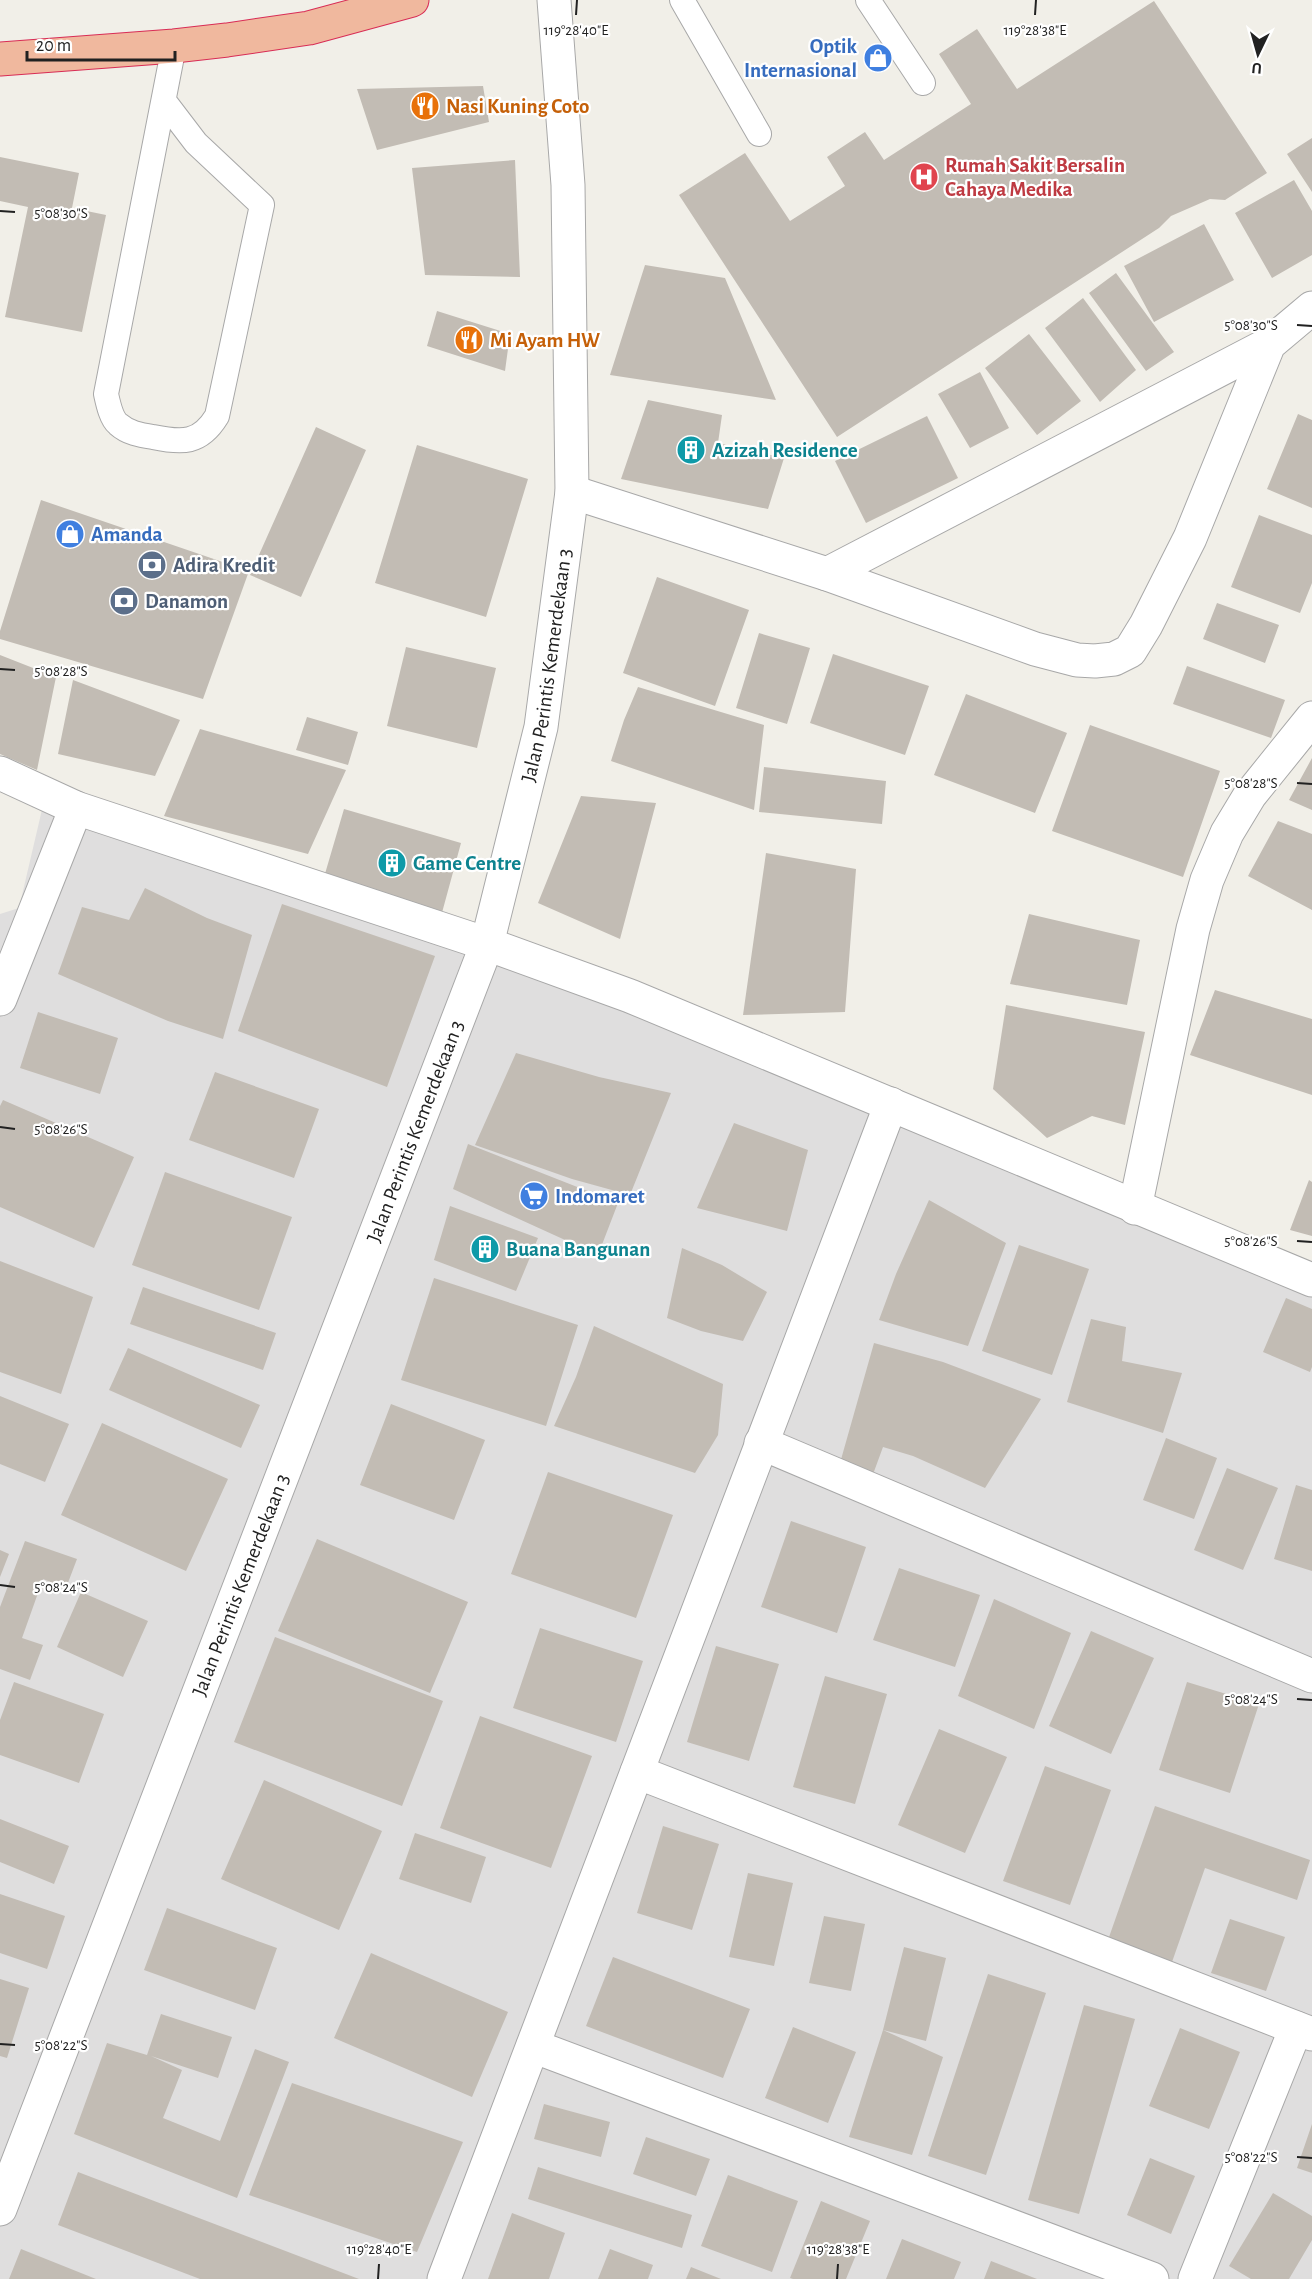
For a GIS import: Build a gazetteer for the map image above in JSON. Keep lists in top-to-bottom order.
{
  "streets": {
    "street": ["Jalan Perintis Kemerdekaan 3"]
  },
  "places": {
    "shop": ["Optik Internasional", "Amanda"],
    "restaurant": ["Nasi Kuning Coto", "Mi Ayam HW"],
    "hospital": ["Rumah Sakit Bersalin Cahaya Medika"],
    "building": ["Azizah Residence", "Game Centre", "Buana Bangunan"],
    "bank": ["Adira Kredit", "Danamon"],
    "supermarket": ["Indomaret"]
  },
  "scale_bar": "20 m",
  "north": "bottom",
  "coordinates": [
    "119°28'40\"E",
    "119°28'38\"E",
    "5°08'30\"S",
    "5°08'28\"S",
    "5°08'26\"S",
    "5°08'24\"S",
    "5°08'22\"S"
  ]
}
